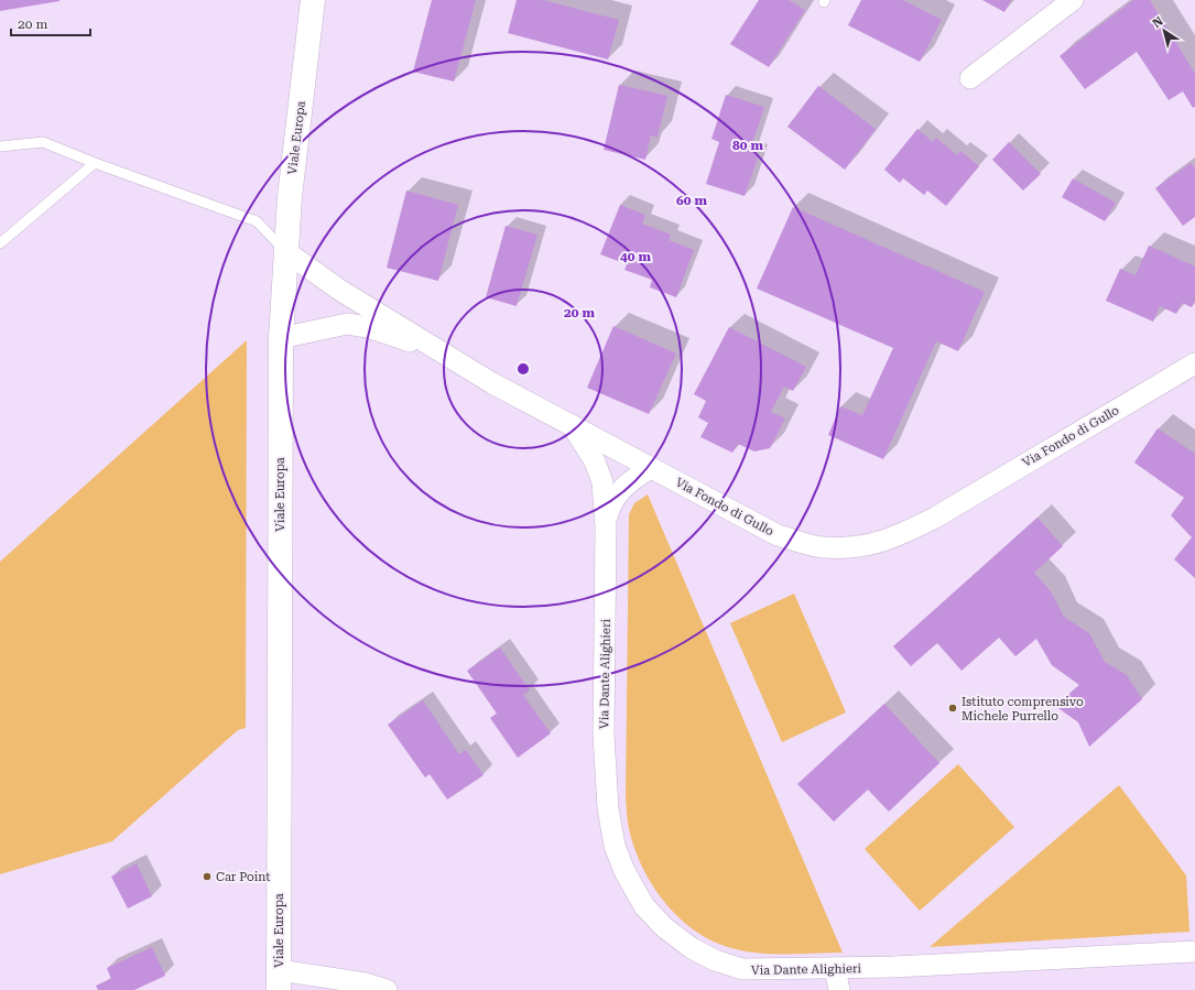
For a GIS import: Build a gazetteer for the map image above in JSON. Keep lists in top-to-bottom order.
{
  "streets": {
    "main road": ["Viale Europa"],
    "street": ["Via Fondo di Gullo", "Via Dante Alighieri"]
  },
  "crossings": [
    ["Via Fondo di Gullo", "Via Dante Alighieri"]
  ],
  "places": ["Istituto comprensivo Michele Purrello", "Car Point"],
  "scale_bar": "20 m",
  "north": "top left",
  "rings": [
    "80 m",
    "60 m",
    "40 m",
    "20 m"
  ]
}
